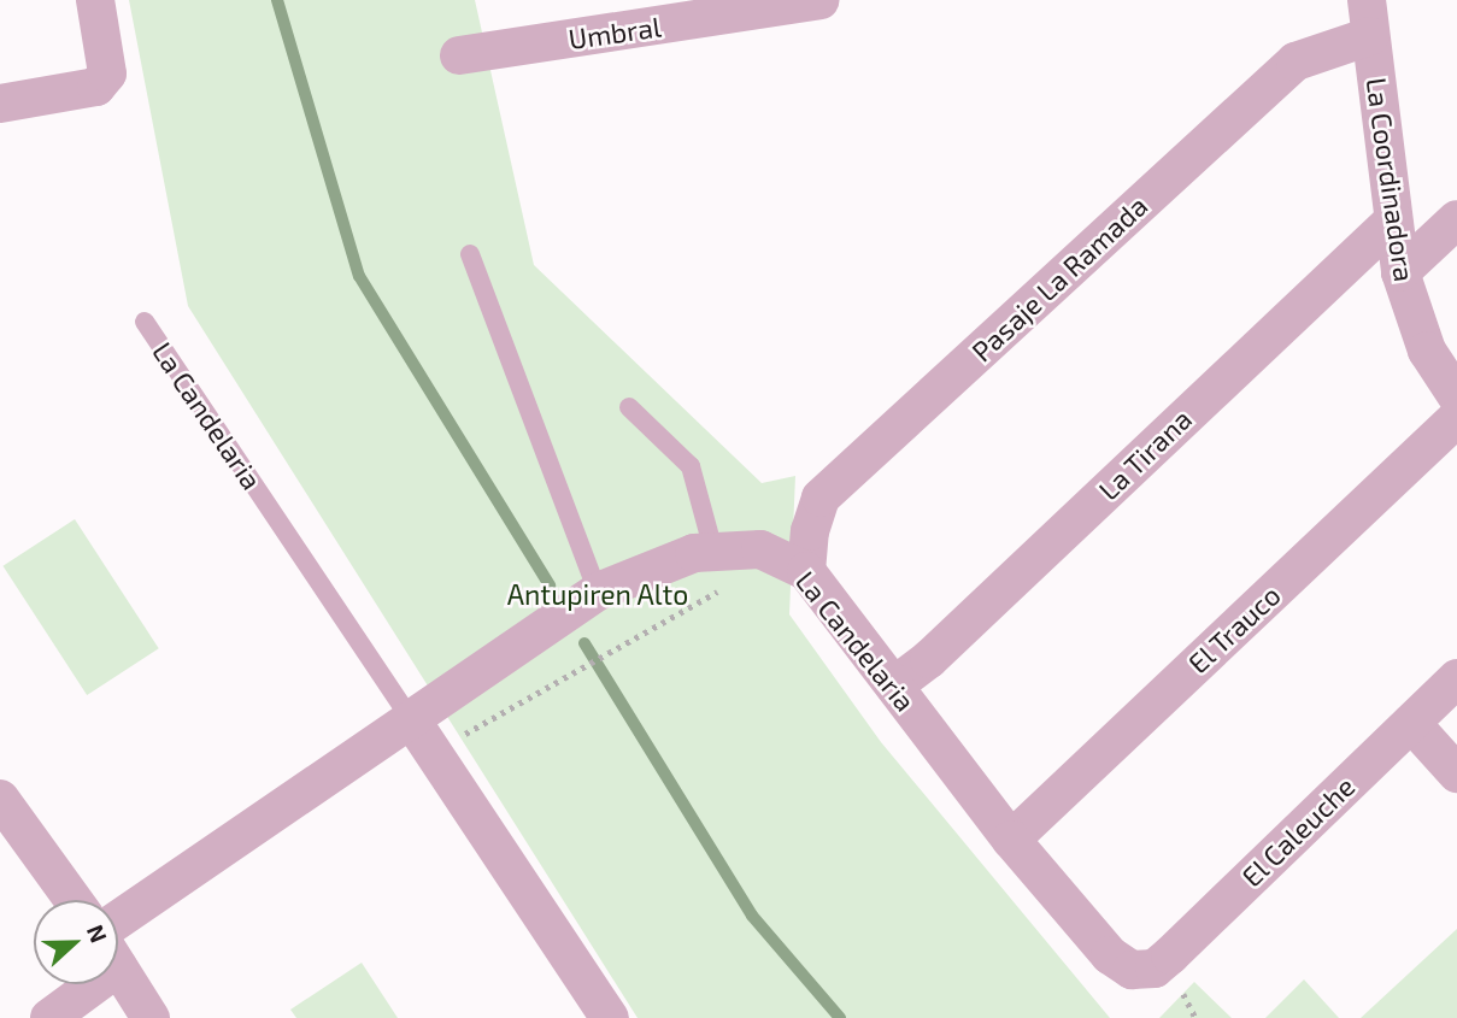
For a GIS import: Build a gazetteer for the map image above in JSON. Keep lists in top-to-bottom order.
{
  "streets": {
    "street": [
      "Umbral",
      "La Coordinadora",
      "Pasaje La Ramada",
      "La Candelaria",
      "La Tirana",
      "El Trauco",
      "El Caleuche"
    ]
  },
  "crossings": [
    ["La Coordinadora", "Pasaje La Ramada"],
    ["La Coordinadora", "La Tirana"],
    ["Pasaje La Ramada", "La Candelaria"],
    ["La Candelaria", "La Tirana"],
    ["La Candelaria", "El Trauco"],
    ["La Candelaria", "El Caleuche"]
  ],
  "parks": ["Antupiren Alto"],
  "north": "right"
}
